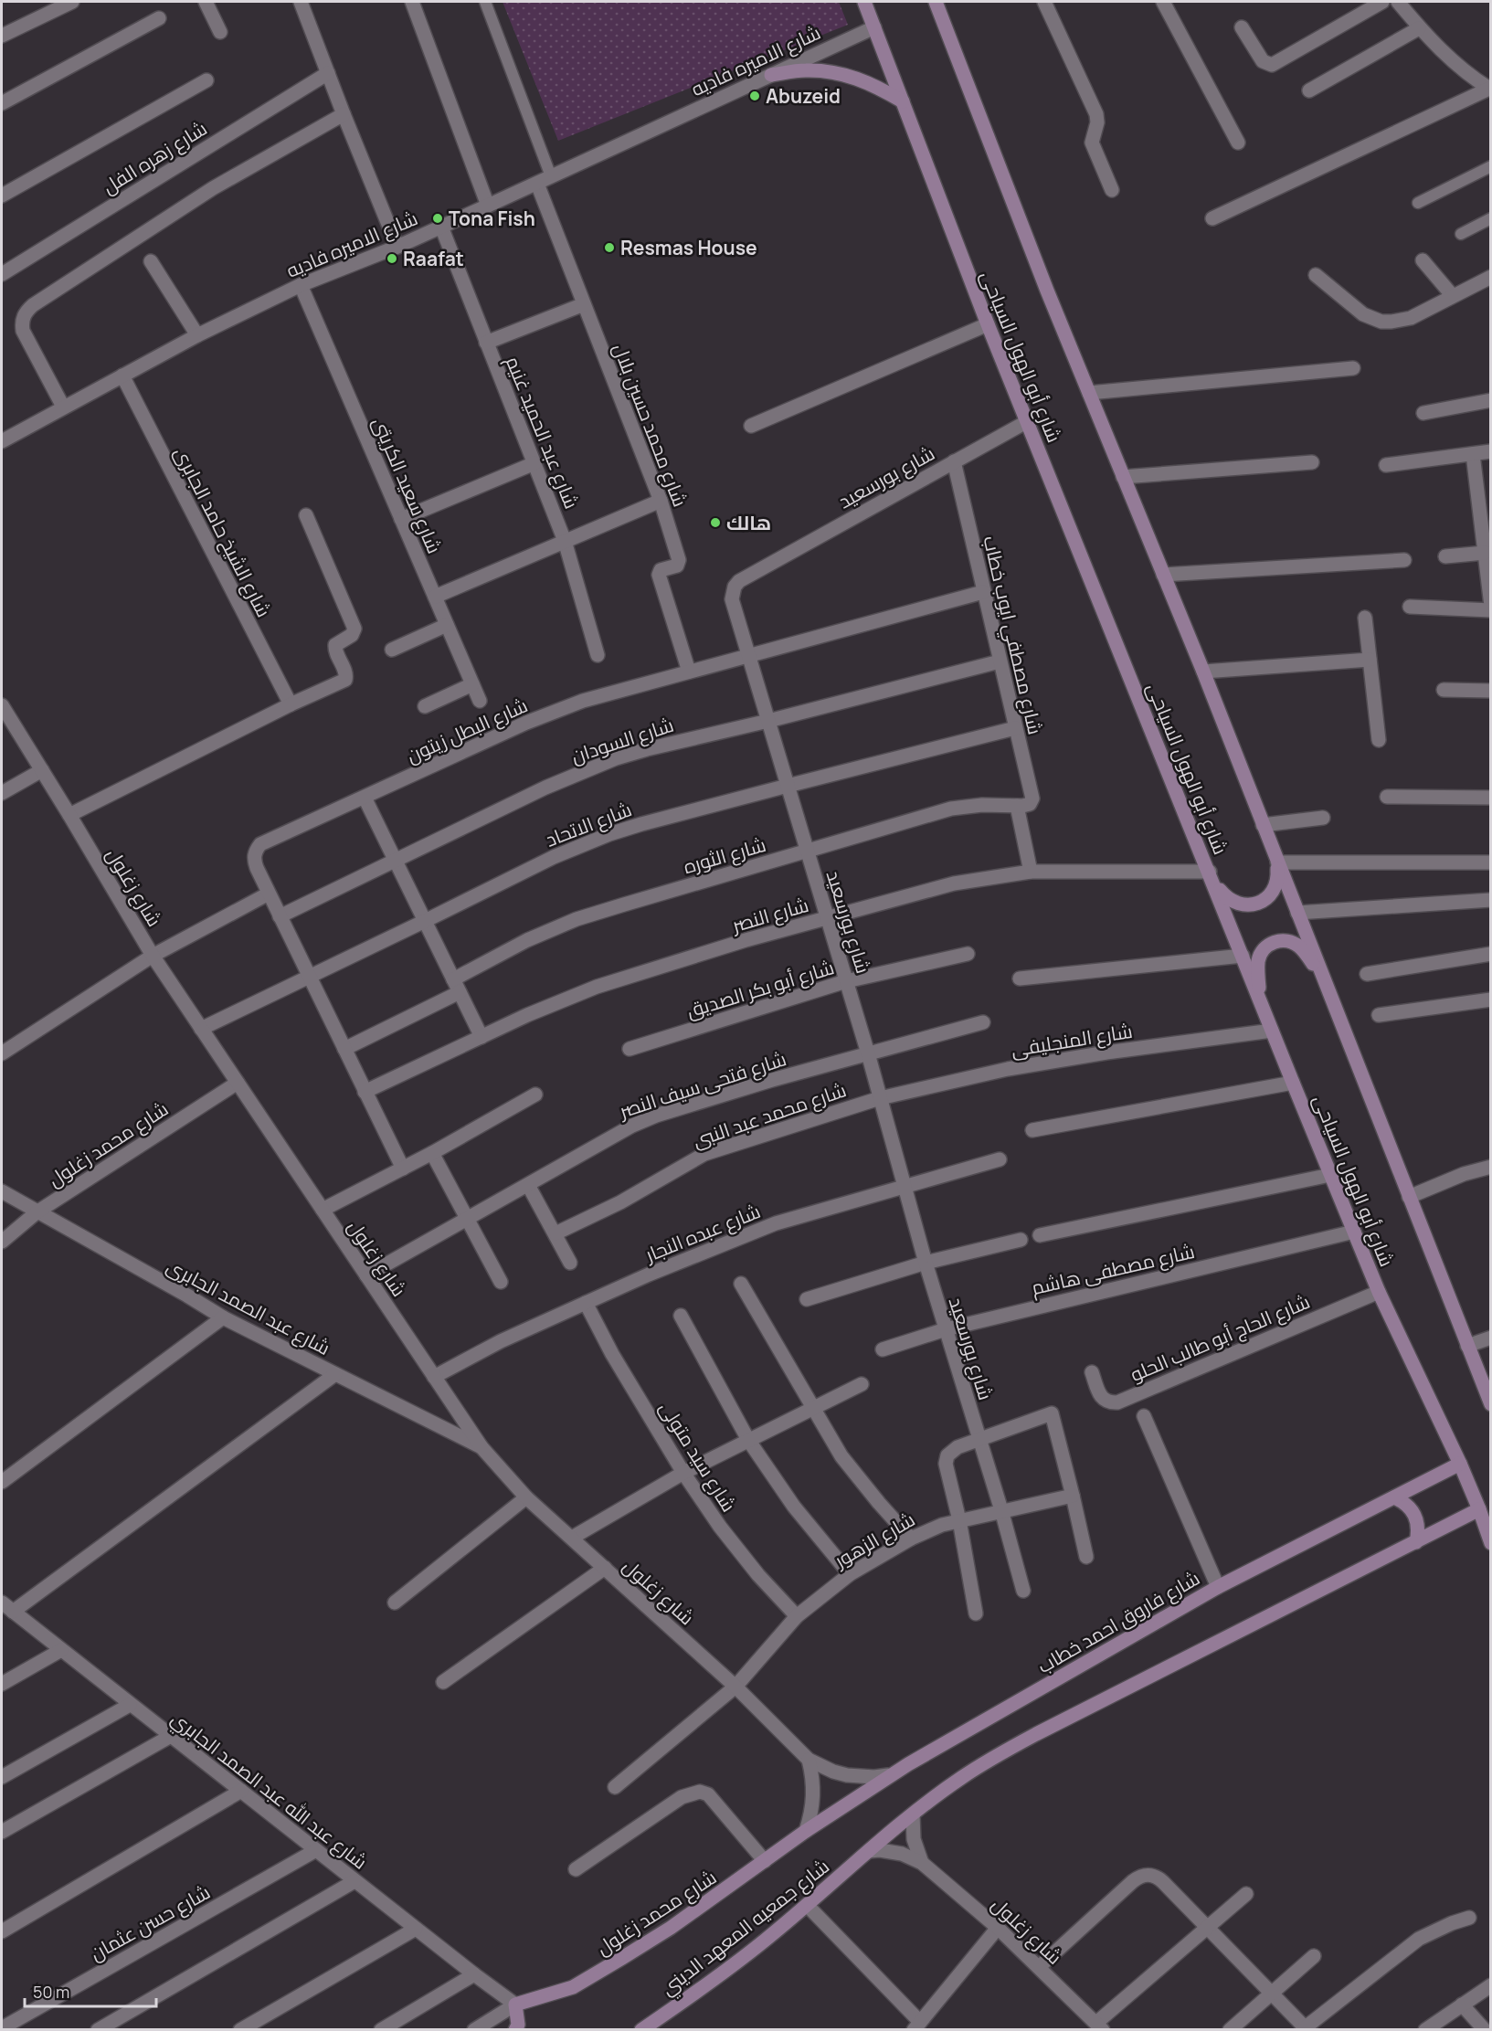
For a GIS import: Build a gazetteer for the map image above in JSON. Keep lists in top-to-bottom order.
{
  "streets": {
    "main road": [
      "شارع أبو الهول السياحى",
      "شارع محمد زغلول",
      "شارع فاروق احمد خطاب",
      "شارع جمعيه المعهد الديني"
    ],
    "street": [
      "شارع الاميره فاديه",
      "شارع زهره الفل",
      "شارع محمد حسين بلال",
      "شارع عبد الحميد غنيم",
      "شارع بورسعيد",
      "شارع سعيد الكريتى",
      "شارع الشيخ حامد الجابرى",
      "شارع مصطفي ايوب خطاب",
      "شارع البطل زيتون",
      "شارع السودان",
      "شارع الاتحاد",
      "شارع الثوره",
      "شارع زغلول",
      "شارع النصر",
      "شارع أبو بكر الصديق",
      "شارع المنجليفى",
      "شارع فتحى سيف النصر",
      "شارع محمد عبد النبى",
      "شارع عبده النجار",
      "شارع مصطفى هاشم",
      "شارع عبد الصمد الجابرى",
      "شارع الحاج أبو طالب الحلو",
      "شارع سيد متولى",
      "شارع الزهور",
      "شارع عبد الله عبد الصمد الجابري",
      "شارع حسن عثمان"
    ]
  },
  "crossings": [
    ["شارع الاميره فاديه", "شارع أبو الهول السياحى"],
    ["شارع الاميره فاديه", "شارع محمد حسين بلال"],
    ["شارع الاميره فاديه", "شارع عبد الحميد غنيم"],
    ["شارع الاميره فاديه", "شارع سعيد الكريتى"],
    ["شارع الاميره فاديه", "شارع الشيخ حامد الجابرى"],
    ["شارع أبو الهول السياحى", "شارع بورسعيد"],
    ["شارع أبو الهول السياحى", "شارع النصر"],
    ["شارع أبو الهول السياحى", "شارع المنجليفى"],
    ["شارع أبو الهول السياحى", "شارع مصطفى هاشم"],
    ["شارع أبو الهول السياحى", "شارع الحاج أبو طالب الحلو"],
    ["شارع أبو الهول السياحى", "شارع فاروق احمد خطاب"],
    ["شارع محمد حسين بلال", "شارع البطل زيتون"],
    ["شارع بورسعيد", "شارع مصطفي ايوب خطاب"],
    ["شارع بورسعيد", "شارع البطل زيتون"],
    ["شارع بورسعيد", "شارع السودان"],
    ["شارع بورسعيد", "شارع الاتحاد"],
    ["شارع بورسعيد", "شارع الثوره"],
    ["شارع بورسعيد", "شارع النصر"],
    ["شارع بورسعيد", "شارع أبو بكر الصديق"],
    ["شارع بورسعيد", "شارع المنجليفى"],
    ["شارع بورسعيد", "شارع فتحى سيف النصر"],
    ["شارع بورسعيد", "شارع محمد عبد النبى"],
    ["شارع بورسعيد", "شارع عبده النجار"],
    ["شارع بورسعيد", "شارع مصطفى هاشم"],
    ["شارع بورسعيد", "شارع الزهور"],
    ["شارع مصطفي ايوب خطاب", "شارع البطل زيتون"],
    ["شارع مصطفي ايوب خطاب", "شارع السودان"],
    ["شارع مصطفي ايوب خطاب", "شارع الاتحاد"],
    ["شارع مصطفي ايوب خطاب", "شارع الثوره"],
    ["شارع البطل زيتون", "شارع السودان"],
    ["شارع البطل زيتون", "شارع الاتحاد"],
    ["شارع البطل زيتون", "شارع الثوره"],
    ["شارع البطل زيتون", "شارع النصر"],
    ["شارع الاتحاد", "شارع زغلول"],
    ["شارع زغلول", "شارع فتحى سيف النصر"],
    ["شارع زغلول", "شارع محمد زغلول"],
    ["شارع زغلول", "شارع عبده النجار"],
    ["شارع زغلول", "شارع عبد الصمد الجابرى"],
    ["شارع زغلول", "شارع الزهور"],
    ["شارع زغلول", "شارع فاروق احمد خطاب"],
    ["شارع زغلول", "شارع جمعيه المعهد الديني"],
    ["شارع المنجليفى", "شارع محمد عبد النبى"],
    ["شارع محمد زغلول", "شارع عبد الصمد الجابرى"],
    ["شارع محمد زغلول", "شارع فاروق احمد خطاب"],
    ["شارع محمد زغلول", "شارع عبد الله عبد الصمد الجابري"],
    ["شارع عبده النجار", "شارع سيد متولى"],
    ["شارع سيد متولى", "شارع الزهور"],
    ["شارع عبد الله عبد الصمد الجابري", "شارع حسن عثمان"]
  ],
  "places": [
    "Abuzeid",
    "Tona Fish",
    "Resmas House",
    "Raafat",
    "هالك"
  ],
  "scale_bar": "50 m"
}
